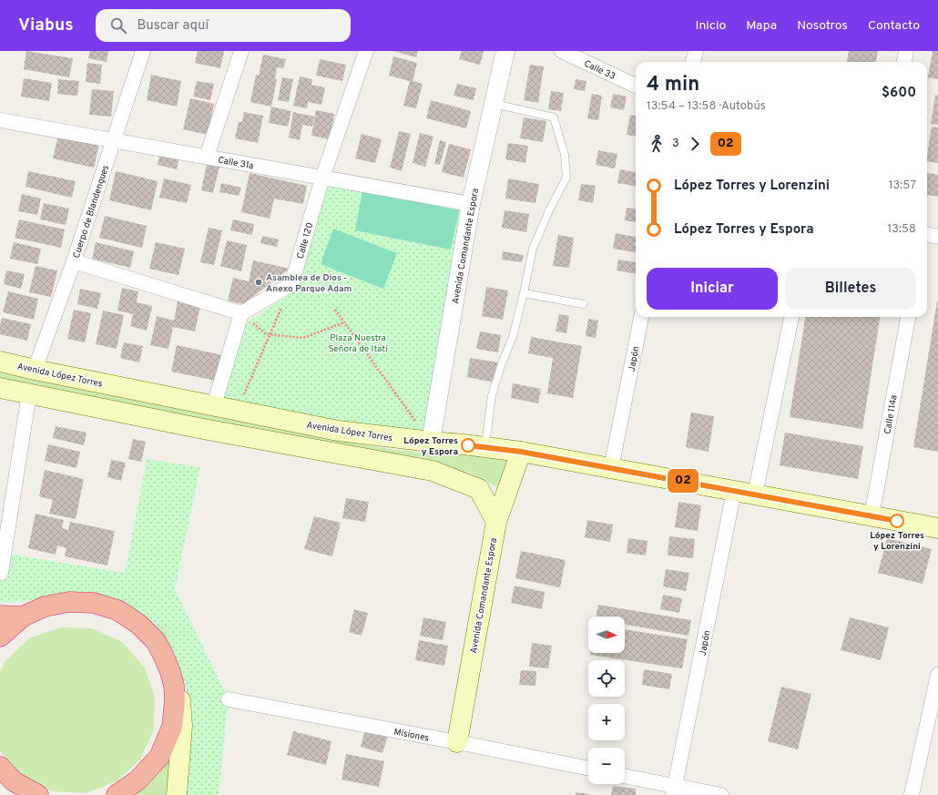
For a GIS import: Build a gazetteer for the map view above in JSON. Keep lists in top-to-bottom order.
{
  "streets": {
    "main road": ["Avenida Comandante Espora", "Avenida López Torres"],
    "street": [
      "Calle 33",
      "Calle 31a",
      "Cuerpo de Blandengues",
      "Calle 120",
      "Japón",
      "Calle 114a",
      "Misiones"
    ]
  },
  "crossings": [
    ["Calle 31a", "Cuerpo de Blandengues"],
    ["Calle 31a", "Calle 120"],
    ["Calle 31a", "Avenida Comandante Espora"],
    ["Cuerpo de Blandengues", "Avenida López Torres"],
    ["Avenida Comandante Espora", "Avenida López Torres"],
    ["Avenida Comandante Espora", "Misiones"],
    ["Japón", "Avenida López Torres"],
    ["Avenida López Torres", "Calle 114a"]
  ],
  "parks": ["Plaza Nuestra Señora de Itatí"],
  "places": ["Asamblea de Dios - Anexo Parque Adam", "López Torres y Espora", "López Torres y Lorenzini"],
  "lines": ["bus line 02"],
  "north": "right",
  "page": {
    "header": "Viabus",
    "search": "Buscar aquí",
    "nav": [
      "Inicio",
      "Mapa",
      "Nosotros",
      "Contacto"
    ],
    "on_map": "02",
    "heading": ["4 min", "13:54 – 13:58 · Autobús", "$600"],
    "legs": ["3", "02"],
    "list": [
      {
        "name": "López Torres y Lorenzini",
        "value": "13:57"
      },
      {
        "name": "López Torres y Espora",
        "value": "13:58"
      }
    ],
    "buttons": ["Iniciar", "Billetes"],
    "map_buttons": ["+", "−"]
  }
}
